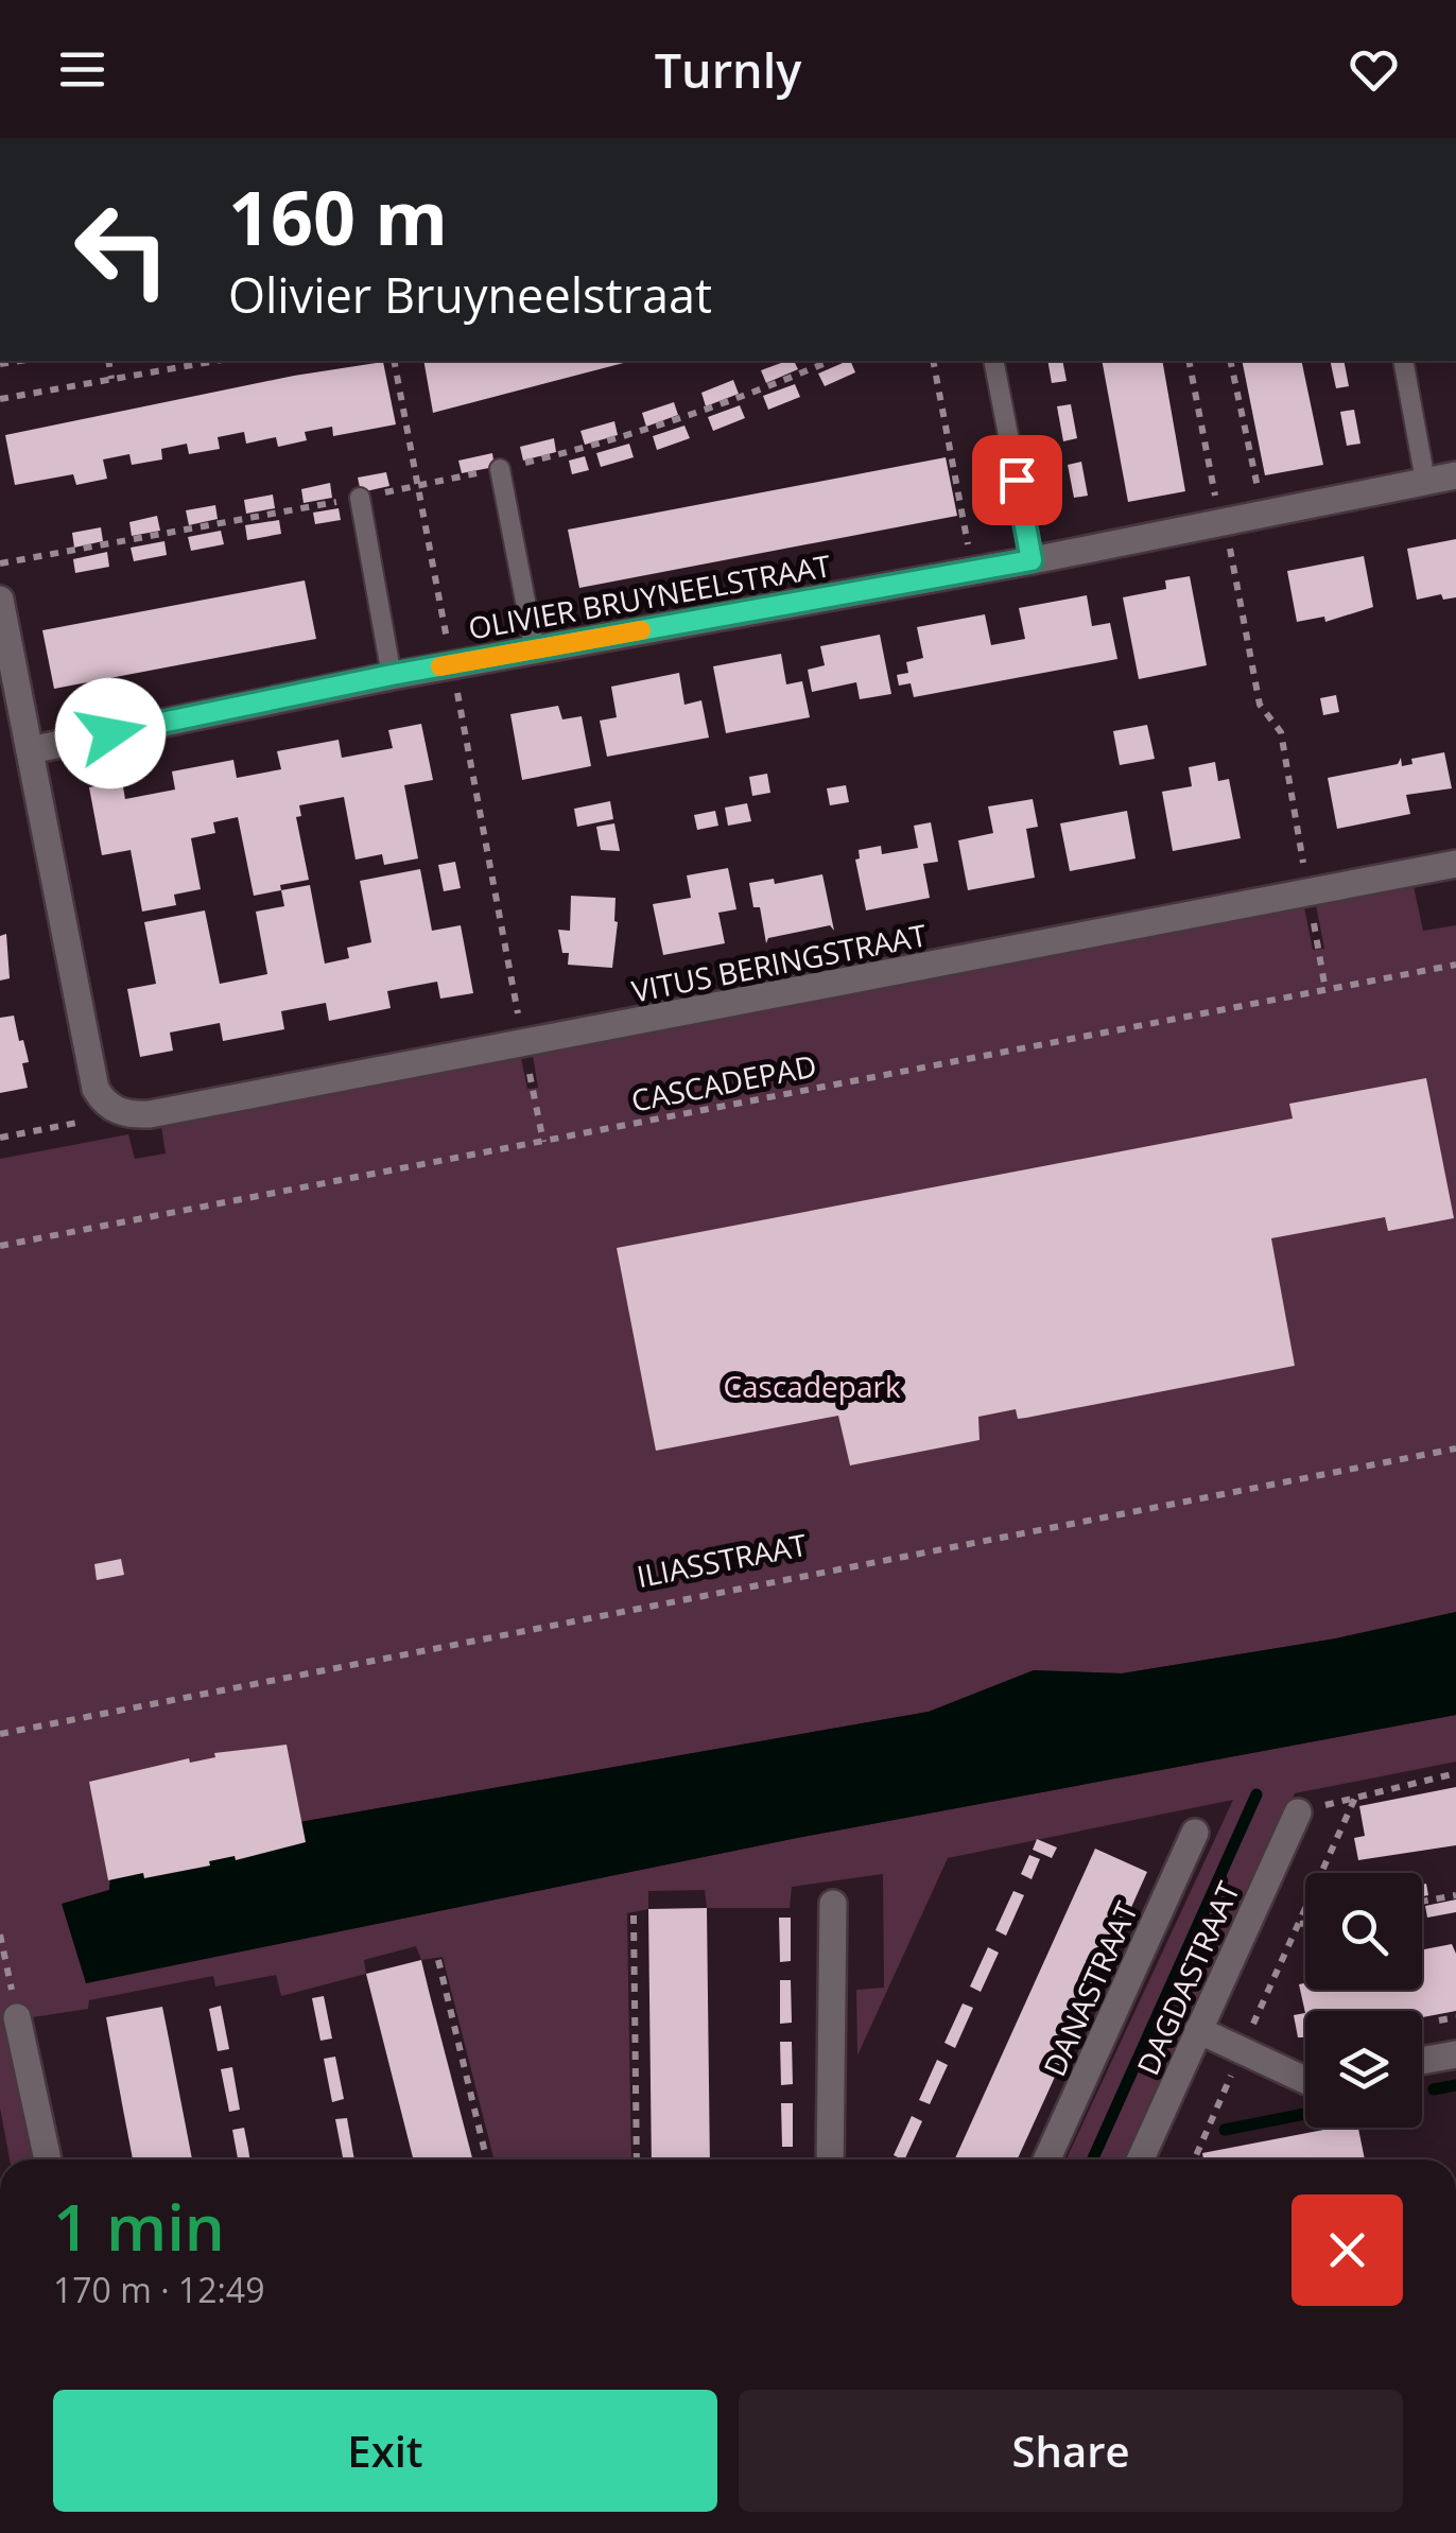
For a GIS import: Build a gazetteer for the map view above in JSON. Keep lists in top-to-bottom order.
{
  "streets": {
    "street": [
      "OLIVIER BRUYNEELSTRAAT",
      "VITUS BERINGSTRAAT",
      "DAGDASTRAAT",
      "DANASTRAAT"
    ],
    "path": ["CASCADEPAD", "ILIASSTRAAT"]
  },
  "parks": ["Cascadepark"],
  "page": {
    "header": "Turnly",
    "turn": ["160 m", "Olivier Bruyneelstraat"],
    "heading": ["1 min", "170 m · 12:49"],
    "buttons": ["Exit", "Share"]
  }
}
